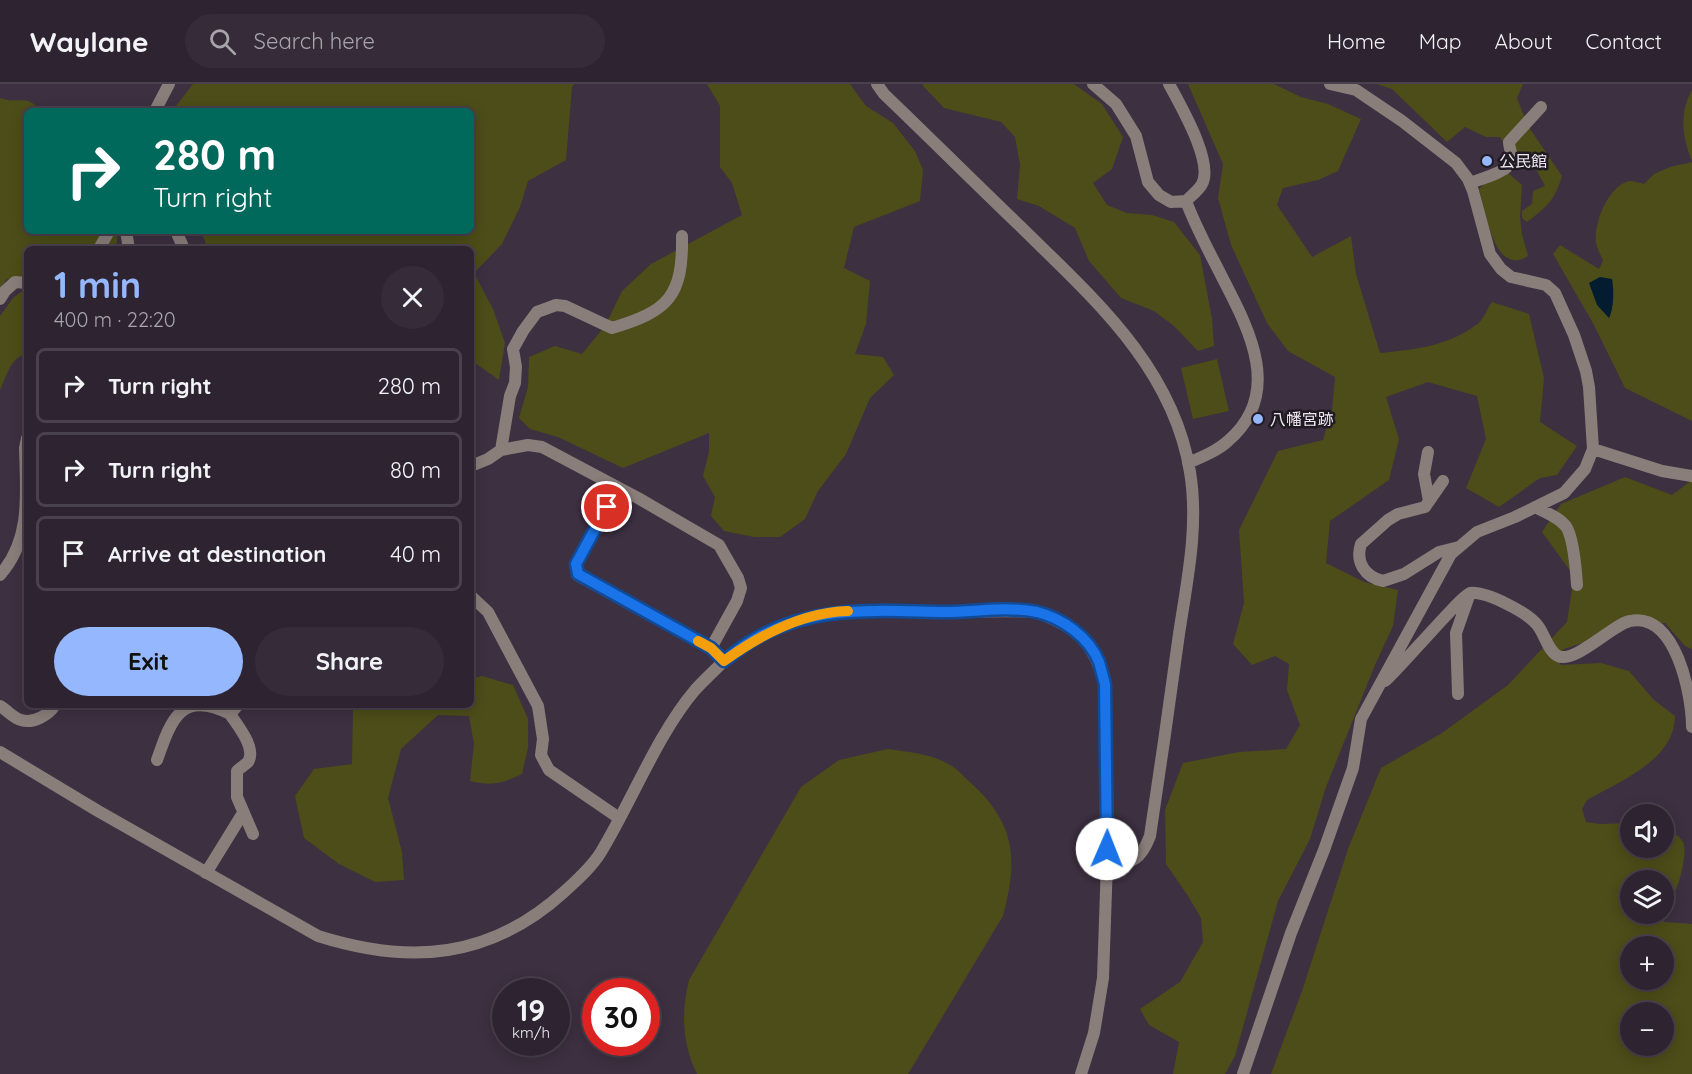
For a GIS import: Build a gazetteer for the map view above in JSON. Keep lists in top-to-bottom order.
{
  "places": ["公民館", "八幡宮跡"],
  "page": {
    "header": "Waylane",
    "search": "Search here",
    "nav": [
      "Home",
      "Map",
      "About",
      "Contact"
    ],
    "turn": ["280 m", "Turn right"],
    "heading": ["1 min", "400 m · 22:20"],
    "list": [
      {
        "name": "Turn right",
        "value": "280 m"
      },
      {
        "name": "Turn right",
        "value": "80 m"
      },
      {
        "name": "Arrive at destination",
        "value": "40 m"
      }
    ],
    "buttons": ["Exit", "Share"],
    "map_buttons": ["+", "−"],
    "speed": "19 km/h",
    "limit": "30"
  }
}
